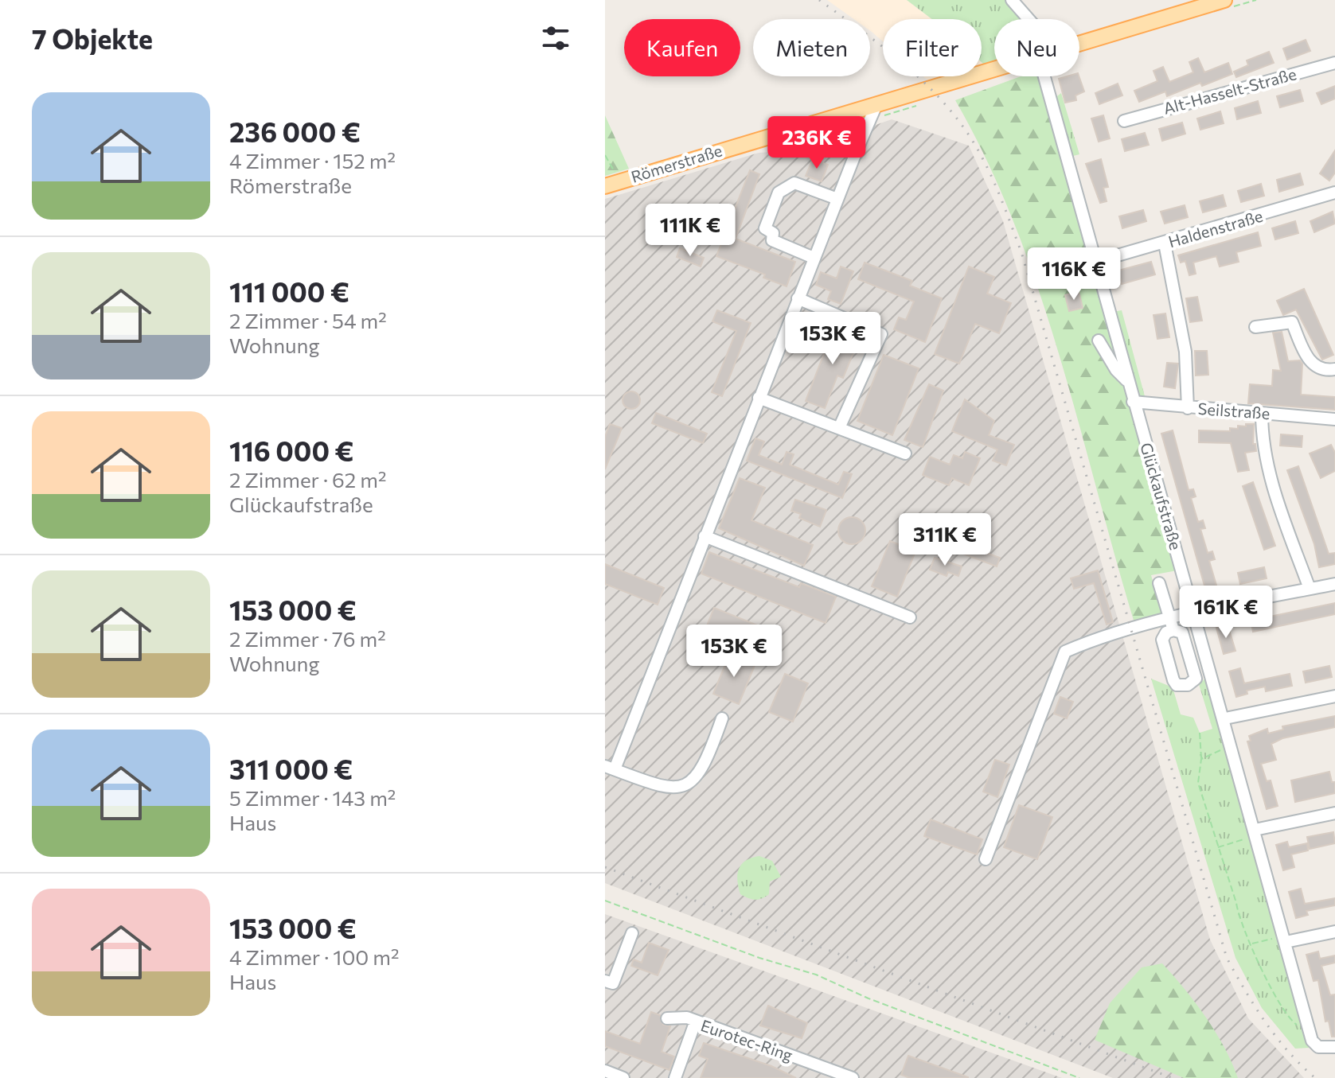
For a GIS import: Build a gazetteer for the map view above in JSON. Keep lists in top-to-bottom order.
{
  "streets": {
    "main road": ["Römerstraße"],
    "street": [
      "Alt-Hasselt-Straße",
      "Haldenstraße",
      "Seilstraße",
      "Glückaufstraße",
      "Eurotec-Ring"
    ]
  },
  "crossings": [
    ["Haldenstraße", "Glückaufstraße"],
    ["Seilstraße", "Glückaufstraße"]
  ],
  "page": {
    "heading": "7 Objekte",
    "chip": [
      "Kaufen",
      "Mieten",
      "Filter",
      "Neu"
    ],
    "list": [
      {
        "name": "236 000 €",
        "note": "4 Zimmer · 152 m² · Römerstraße"
      },
      {
        "name": "111 000 €",
        "note": "2 Zimmer · 54 m² · Wohnung"
      },
      {
        "name": "116 000 €",
        "note": "2 Zimmer · 62 m² · Glückaufstraße"
      },
      {
        "name": "153 000 €",
        "note": "2 Zimmer · 76 m² · Wohnung"
      },
      {
        "name": "311 000 €",
        "note": "5 Zimmer · 143 m² · Haus"
      },
      {
        "name": "153 000 €",
        "note": "4 Zimmer · 100 m² · Haus"
      }
    ],
    "price": [
      "236K €",
      "111K €",
      "116K €",
      "153K €",
      "311K €",
      "161K €",
      "153K €"
    ]
  }
}
